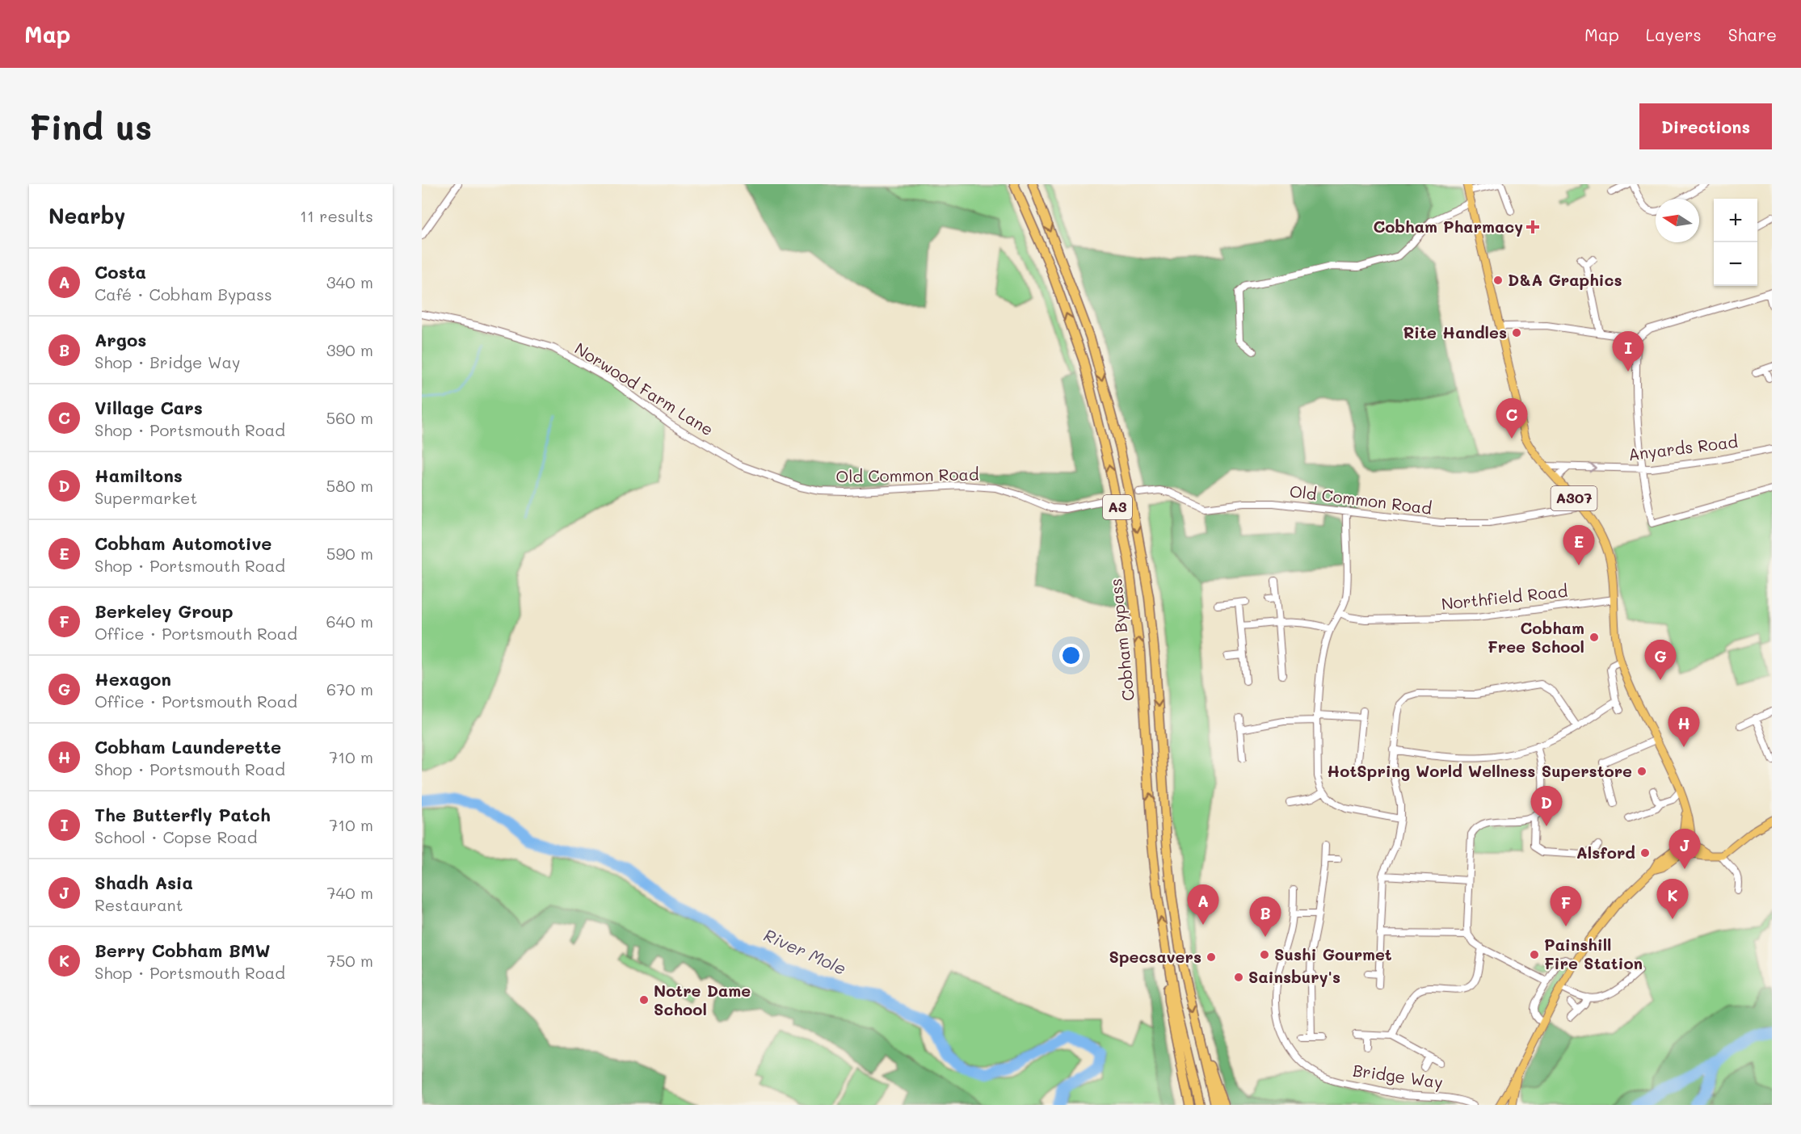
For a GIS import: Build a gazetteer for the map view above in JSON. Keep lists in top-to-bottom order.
{
  "streets": {
    "highway": ["A3", "Cobham Bypass"],
    "main road": ["A307"],
    "street": [
      "Norwood Farm Lane",
      "Anyards Road",
      "Old Common Road",
      "Northfield Road",
      "Bridge Way"
    ]
  },
  "crossings": [
    ["Norwood Farm Lane", "Old Common Road"],
    ["Anyards Road", "A307"],
    ["Old Common Road", "A307"],
    ["A307", "Northfield Road"]
  ],
  "water": ["River Mole"],
  "places": {
    "health": ["Cobham Pharmacy"],
    "other": [
      "D&A Graphics",
      "Rite Handles",
      "Cobham Free School",
      "HotSpring World Wellness Superstore",
      "Alsford",
      "Sushi Gourmet",
      "Painshill Fire Station",
      "Specsavers",
      "Sainsbury's",
      "Notre Dame School"
    ]
  },
  "north": "left",
  "page": {
    "header": "Map",
    "nav": ["Map", "Layers", "Share"],
    "buttons": "Directions",
    "title": "Find us",
    "heading": ["Nearby", "11 results"],
    "map_buttons": ["+", "−"],
    "list": [
      {
        "mark": "A",
        "name": "Costa",
        "note": "Café · Cobham Bypass",
        "value": "340 m"
      },
      {
        "mark": "B",
        "name": "Argos",
        "note": "Shop · Bridge Way",
        "value": "390 m"
      },
      {
        "mark": "C",
        "name": "Village Cars",
        "note": "Shop · Portsmouth Road",
        "value": "560 m"
      },
      {
        "mark": "D",
        "name": "Hamiltons",
        "note": "Supermarket",
        "value": "580 m"
      },
      {
        "mark": "E",
        "name": "Cobham Automotive",
        "note": "Shop · Portsmouth Road",
        "value": "590 m"
      },
      {
        "mark": "F",
        "name": "Berkeley Group",
        "note": "Office · Portsmouth Road",
        "value": "640 m"
      },
      {
        "mark": "G",
        "name": "Hexagon",
        "note": "Office · Portsmouth Road",
        "value": "670 m"
      },
      {
        "mark": "H",
        "name": "Cobham Launderette",
        "note": "Shop · Portsmouth Road",
        "value": "710 m"
      },
      {
        "mark": "I",
        "name": "The Butterfly Patch",
        "note": "School · Copse Road",
        "value": "710 m"
      },
      {
        "mark": "J",
        "name": "Shadh Asia",
        "note": "Restaurant",
        "value": "740 m"
      },
      {
        "mark": "K",
        "name": "Berry Cobham BMW",
        "note": "Shop · Portsmouth Road",
        "value": "750 m"
      }
    ],
    "pins": [
      "I",
      "C",
      "E",
      "G",
      "H",
      "D",
      "J",
      "K",
      "A",
      "F",
      "B"
    ]
  }
}
